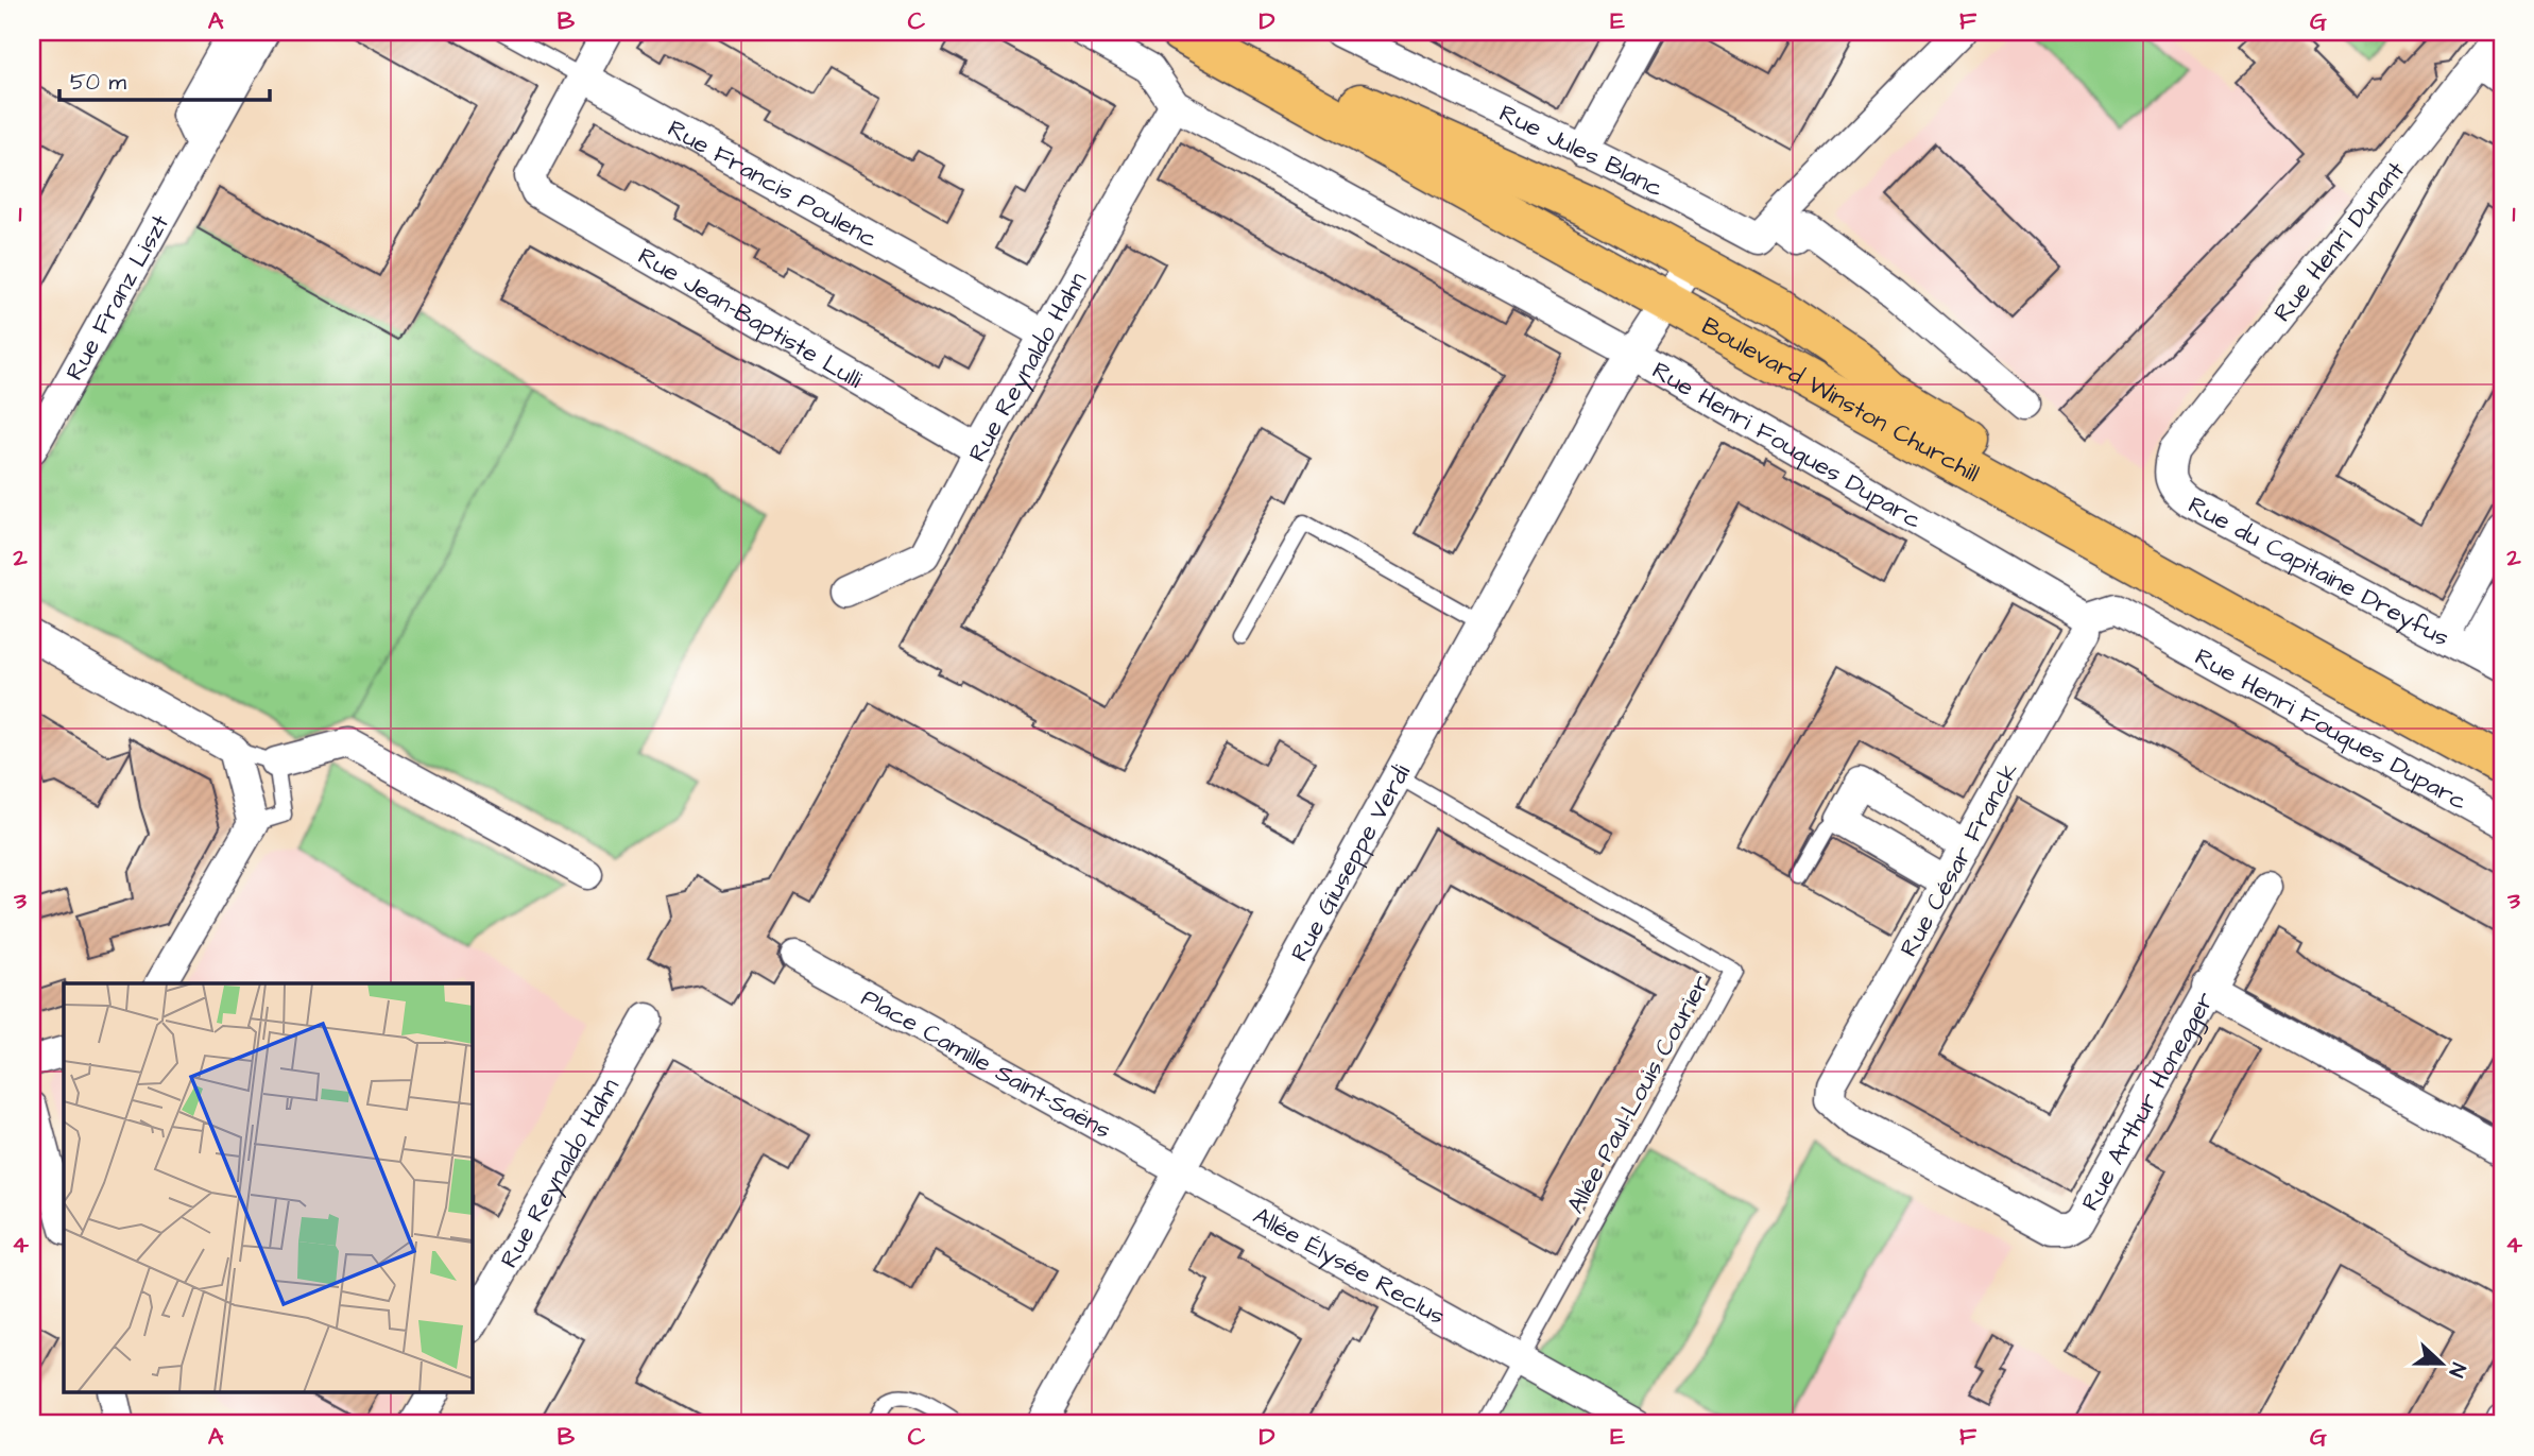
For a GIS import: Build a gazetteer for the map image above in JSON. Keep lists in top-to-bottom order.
{
  "streets": {
    "main road": ["Boulevard Winston Churchill"],
    "street": [
      "Rue Jules Blanc",
      "Rue Francis Poulenc",
      "Rue Henri Dunant",
      "Rue Franz Liszt",
      "Rue Jean-Baptiste Lulli",
      "Rue Reynaldo Hahn",
      "Rue Henri Fouques Duparc",
      "Rue du Capitaine Dreyfus",
      "Rue César Franck",
      "Rue Giuseppe Verdi",
      "Place Camille Saint-Saëns",
      "Rue Arthur Honegger",
      "Allée Élysée Reclus"
    ],
    "lane": ["Allée Paul-Louis Courier"]
  },
  "crossings": [
    ["Rue Francis Poulenc", "Rue Jean-Baptiste Lulli"],
    ["Rue Francis Poulenc", "Rue Reynaldo Hahn"],
    ["Rue Henri Dunant", "Rue du Capitaine Dreyfus"],
    ["Rue Jean-Baptiste Lulli", "Rue Reynaldo Hahn"],
    ["Rue Reynaldo Hahn", "Rue Henri Fouques Duparc"],
    ["Boulevard Winston Churchill", "Rue Giuseppe Verdi"],
    ["Rue Henri Fouques Duparc", "Rue César Franck"],
    ["Rue Henri Fouques Duparc", "Rue Giuseppe Verdi"],
    ["Rue César Franck", "Rue Arthur Honegger"],
    ["Rue Giuseppe Verdi", "Place Camille Saint-Saëns"],
    ["Rue Giuseppe Verdi", "Allée Paul-Louis Courier"],
    ["Rue Giuseppe Verdi", "Allée Élysée Reclus"],
    ["Place Camille Saint-Saëns", "Allée Élysée Reclus"],
    ["Allée Paul-Louis Courier", "Allée Élysée Reclus"]
  ],
  "scale_bar": "50 m",
  "north": "right",
  "grid": {
    "columns": [
      "A",
      "B",
      "C",
      "D",
      "E",
      "F",
      "G"
    ],
    "rows": [
      "1",
      "2",
      "3",
      "4"
    ]
  }
}
